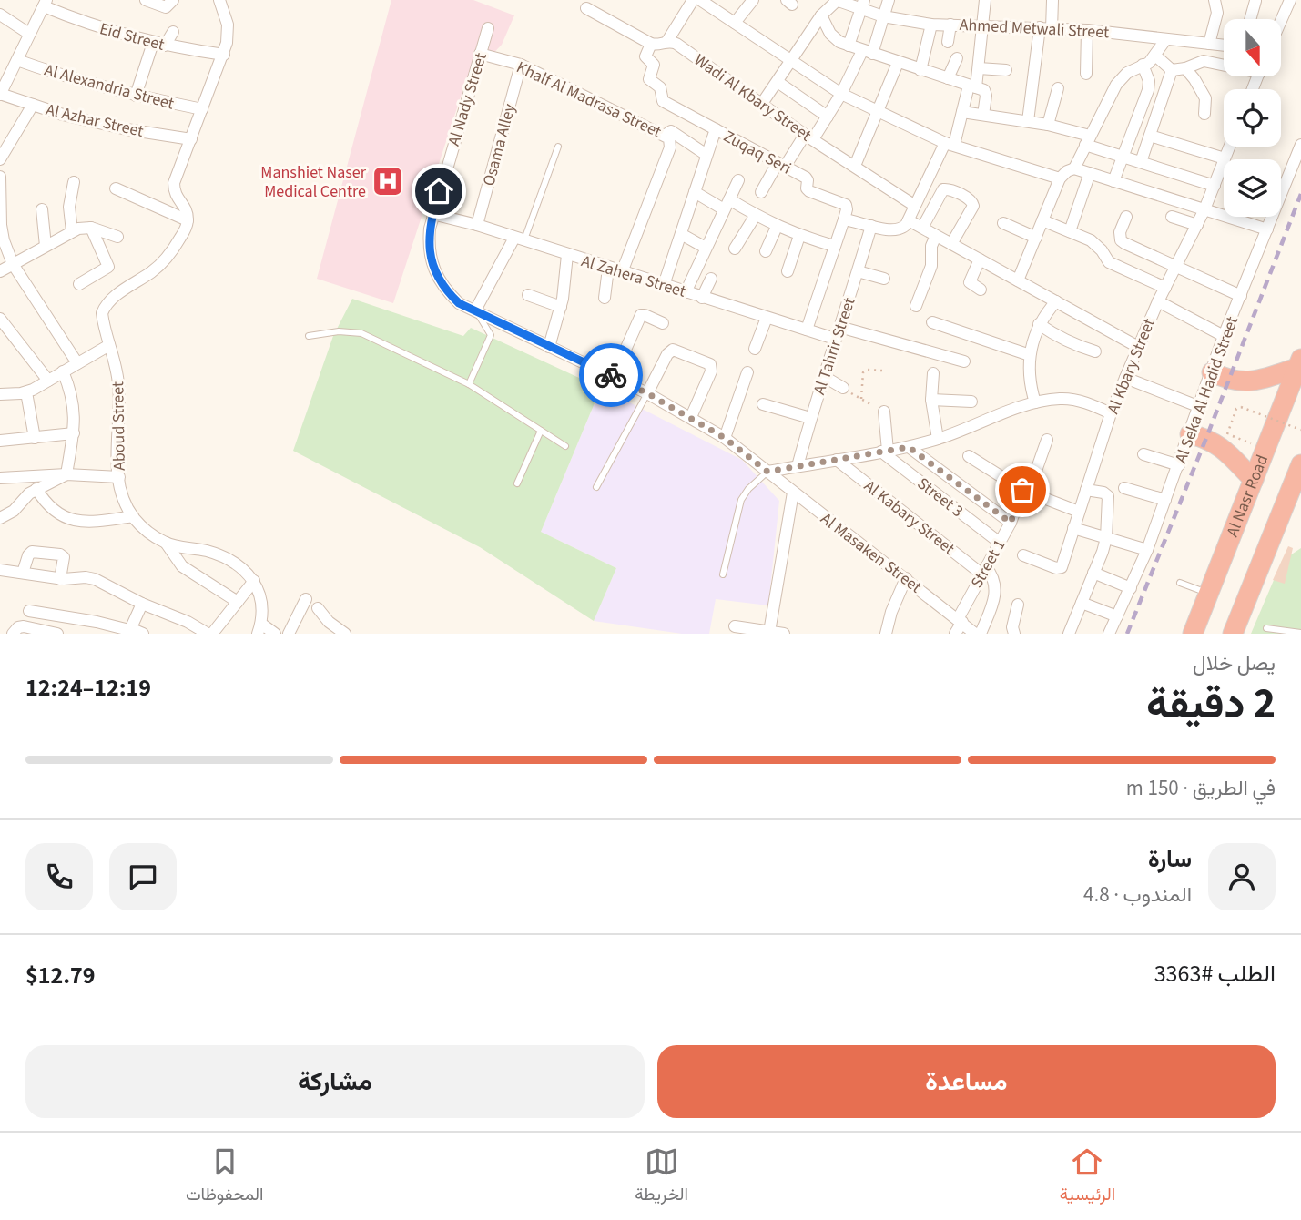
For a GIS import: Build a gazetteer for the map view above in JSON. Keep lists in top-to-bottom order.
{
  "streets": {
    "highway": ["Al Nasr Road"],
    "street": [
      "Ahmed Metwali Street",
      "Eid Street",
      "Al Alexandria Street",
      "Wadi Al Kbary Street",
      "Al Nady Street",
      "Khalf Al Madrasa Street",
      "Al Azhar Street",
      "Osama Alley",
      "Zuqaq Seri",
      "Al Zahera Street",
      "Al Tahrir Street",
      "Al Kbary Street",
      "Al Seka Al Hadid Street",
      "Aboud Street",
      "Street 3",
      "Al Kabary Street",
      "Al Masaken Street",
      "Street 1"
    ]
  },
  "crossings": [
    ["Al Nady Street", "Khalf Al Madrasa Street"],
    ["Al Nady Street", "Al Zahera Street"],
    ["Al Nady Street", "Al Masaken Street"],
    ["Khalf Al Madrasa Street", "Osama Alley"],
    ["Khalf Al Madrasa Street", "Al Zahera Street"],
    ["Osama Alley", "Al Zahera Street"],
    ["Al Zahera Street", "Al Tahrir Street"],
    ["Street 3", "Street 1"],
    ["Al Kabary Street", "Street 1"],
    ["Al Masaken Street", "Street 1"]
  ],
  "places": {
    "hospital": ["Manshiet Naser Medical Centre"]
  },
  "north": "bottom",
  "page": {
    "heading": ["2 دقيقة", "يصل خلال", "12:19–12:24"],
    "panel": [
      "سارة",
      "المندوب · 4.8",
      "الطلب #3363",
      "$12.79"
    ],
    "bar": "في الطريق · 150 m",
    "buttons": ["مساعدة", "مشاركة"],
    "tabs": ["الرئيسية", "الخريطة", "المحفوظات"]
  }
}
